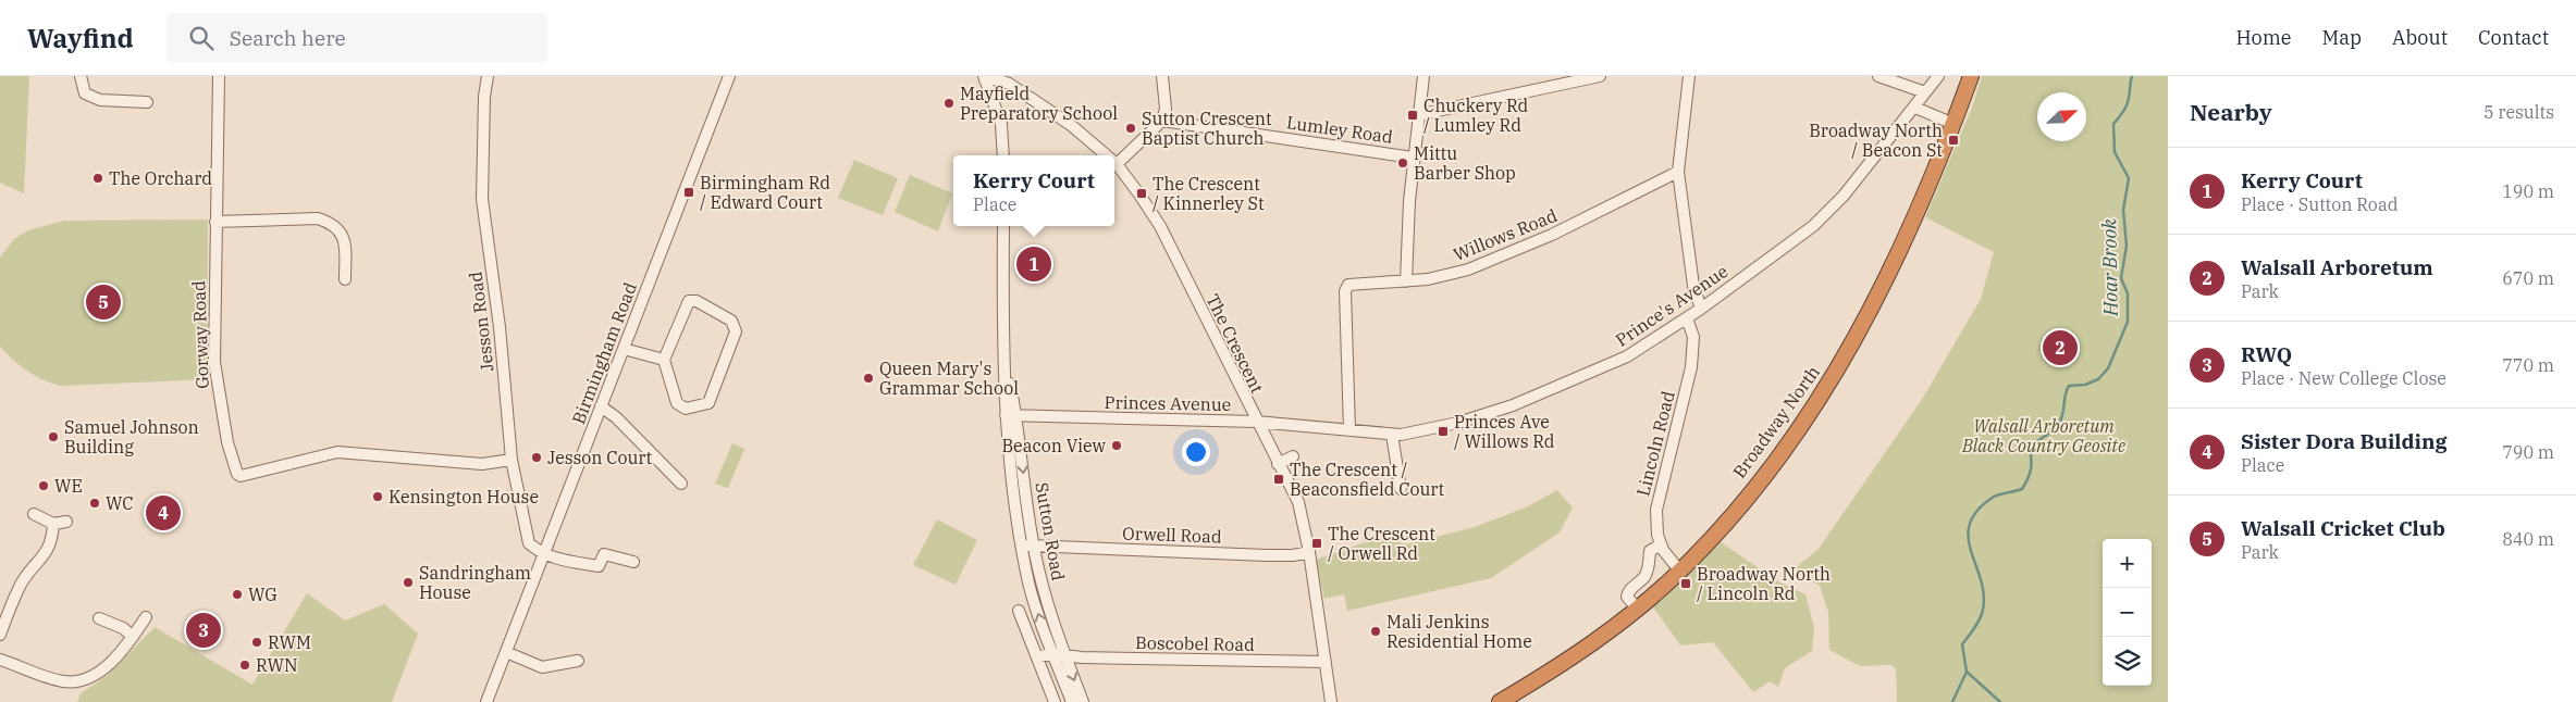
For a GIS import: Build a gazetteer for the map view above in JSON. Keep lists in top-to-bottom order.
{
  "streets": {
    "highway": ["Broadway North"],
    "street": [
      "Lumley Road",
      "Willows Road",
      "Prince's Avenue",
      "Jesson Road",
      "Gorway Road",
      "The Crescent",
      "Birmingham Road",
      "Princes Avenue",
      "Lincoln Road",
      "Sutton Road",
      "Orwell Road",
      "Boscobel Road"
    ]
  },
  "crossings": [
    ["Willows Road", "Prince's Avenue"],
    ["Willows Road", "Princes Avenue"],
    ["Prince's Avenue", "Princes Avenue"],
    ["Prince's Avenue", "Lincoln Road"],
    ["Jesson Road", "Gorway Road"],
    ["Jesson Road", "Birmingham Road"],
    ["The Crescent", "Princes Avenue"],
    ["The Crescent", "Orwell Road"],
    ["The Crescent", "Boscobel Road"],
    ["Princes Avenue", "Sutton Road"],
    ["Broadway North", "Lincoln Road"],
    ["Sutton Road", "Orwell Road"],
    ["Sutton Road", "Boscobel Road"]
  ],
  "water": ["Hoar Brook"],
  "parks": ["Walsall Arboretum Black Country Geosite"],
  "places": {
    "other": [
      "Mayfield Preparatory School",
      "Sutton Crescent Baptist Church",
      "Mittu Barber Shop",
      "The Orchard",
      "Queen Mary's Grammar School",
      "Samuel Johnson Building",
      "Beacon View",
      "Jesson Court",
      "WE",
      "Kensington House",
      "WC",
      "Sandringham House",
      "WG",
      "Mali Jenkins Residential Home",
      "RWM",
      "RWN"
    ],
    "transit": [
      "Chuckery Rd / Lumley Rd",
      "Broadway North / Beacon St",
      "Birmingham Rd / Edward Court",
      "The Crescent / Kinnerley St",
      "Princes Ave / Willows Rd",
      "The Crescent / Beaconsfield Court",
      "The Crescent / Orwell Rd",
      "Broadway North / Lincoln Rd"
    ]
  },
  "north": "top right",
  "page": {
    "header": "Wayfind",
    "search": "Search here",
    "nav": [
      "Home",
      "Map",
      "About",
      "Contact"
    ],
    "heading": ["Nearby", "5 results"],
    "list": [
      {
        "mark": "1",
        "name": "Kerry Court",
        "note": "Place · Sutton Road",
        "value": "190 m"
      },
      {
        "mark": "2",
        "name": "Walsall Arboretum",
        "note": "Park",
        "value": "670 m"
      },
      {
        "mark": "3",
        "name": "RWQ",
        "note": "Place · New College Close",
        "value": "770 m"
      },
      {
        "mark": "4",
        "name": "Sister Dora Building",
        "note": "Place",
        "value": "790 m"
      },
      {
        "mark": "5",
        "name": "Walsall Cricket Club",
        "note": "Park",
        "value": "840 m"
      }
    ],
    "popup": ["Kerry Court", "Place"],
    "pins": [
      "1",
      "5",
      "2",
      "4",
      "3"
    ],
    "map_buttons": ["+", "−"]
  }
}
